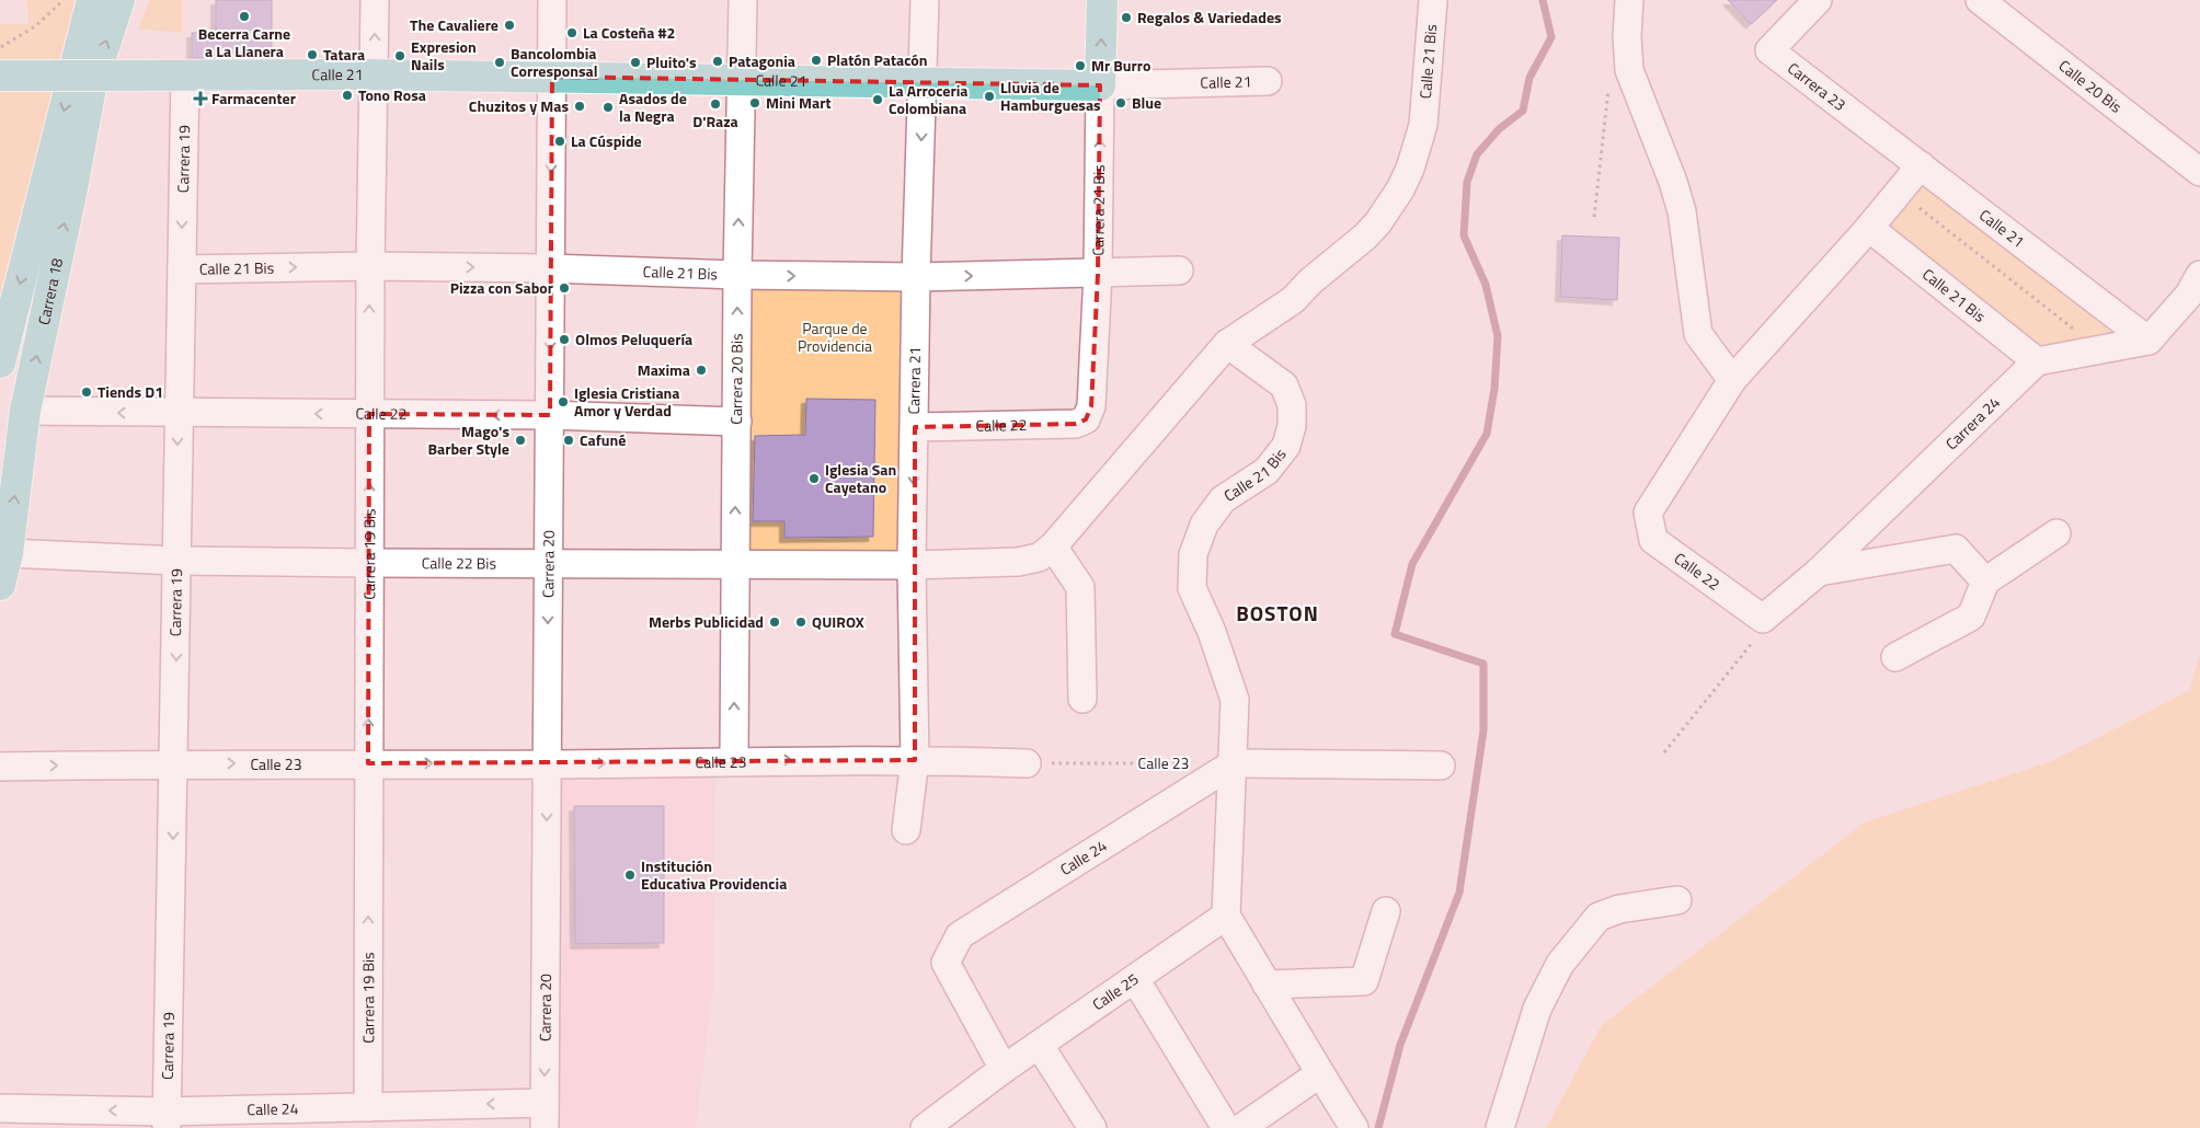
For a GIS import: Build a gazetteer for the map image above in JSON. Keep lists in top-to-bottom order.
{
  "streets": {
    "main road": ["Calle 21", "Carrera 21 Bis", "Carrera 18"],
    "street": [
      "Calle 21 Bis",
      "Calle 20 Bis",
      "Carrera 23",
      "Carrera 19",
      "Carrera 20 Bis",
      "Carrera 21",
      "Calle 22",
      "Carrera 24",
      "Carrera 19 Bis",
      "Calle 22 Bis",
      "Carrera 20",
      "Calle 23",
      "Calle 24",
      "Calle 25"
    ]
  },
  "crossings": [
    ["Calle 21 Bis", "Carrera 19"],
    ["Calle 21 Bis", "Carrera 21 Bis"],
    ["Calle 21 Bis", "Carrera 20 Bis"],
    ["Calle 21 Bis", "Carrera 21"],
    ["Calle 21 Bis", "Carrera 24"],
    ["Calle 21 Bis", "Carrera 19 Bis"],
    ["Calle 21 Bis", "Carrera 20"],
    ["Calle 21 Bis", "Calle 24"],
    ["Calle 21 Bis", "Calle 25"],
    ["Calle 21", "Carrera 23"],
    ["Calle 21", "Carrera 19"],
    ["Calle 21", "Carrera 21 Bis"],
    ["Calle 21", "Carrera 20 Bis"],
    ["Calle 21", "Carrera 21"],
    ["Calle 21", "Carrera 19 Bis"],
    ["Calle 21", "Carrera 20"],
    ["Carrera 19", "Calle 22"],
    ["Carrera 19", "Calle 22 Bis"],
    ["Carrera 19", "Calle 23"],
    ["Carrera 19", "Calle 24"],
    ["Carrera 21 Bis", "Calle 22"],
    ["Carrera 18", "Calle 22"],
    ["Carrera 18", "Calle 22 Bis"],
    ["Carrera 20 Bis", "Calle 22"],
    ["Carrera 20 Bis", "Calle 22 Bis"],
    ["Carrera 20 Bis", "Calle 23"],
    ["Carrera 21", "Calle 22"],
    ["Carrera 21", "Calle 22 Bis"],
    ["Carrera 21", "Calle 23"],
    ["Calle 22", "Carrera 24"],
    ["Calle 22", "Carrera 19 Bis"],
    ["Calle 22", "Carrera 20"],
    ["Carrera 19 Bis", "Calle 22 Bis"],
    ["Carrera 19 Bis", "Calle 23"],
    ["Carrera 19 Bis", "Calle 24"],
    ["Calle 22 Bis", "Carrera 20"],
    ["Carrera 20", "Calle 23"],
    ["Carrera 20", "Calle 24"],
    ["Calle 24", "Calle 25"]
  ],
  "one_way": [
    "Carrera 19",
    "Carrera 21 Bis",
    "Carrera 20 Bis",
    "Carrera 21",
    "Calle 22",
    "Carrera 19 Bis",
    "Carrera 20",
    "Calle 23"
  ],
  "districts": ["BOSTON"],
  "parks": ["Parque de Providencia"],
  "places": {
    "other": [
      "Becerra Carne a La Llanera",
      "Regalos & Variedades",
      "The Cavaliere",
      "La Costeña #2",
      "Tatara",
      "Expresion Nails",
      "Platón Patacón",
      "Patagonia",
      "Bancolombia Corresponsal",
      "Pluito's",
      "Mr Burro",
      "Tono Rosa",
      "Lluvia de Hamburguesas",
      "La Arroceria Colombiana",
      "Mini Mart",
      "Blue",
      "D'Raza",
      "Chuzitos y Mas",
      "Asados de la Negra",
      "La Cúspide",
      "Pizza con Sabor",
      "Olmos Peluquería",
      "Maxima",
      "Tiends D1",
      "Iglesia Cristiana Amor y Verdad",
      "Mago's Barber Style",
      "Cafuné",
      "Iglesia San Cayetano",
      "Merbs Publicidad",
      "QUIROX",
      "Institución Educativa Providencia"
    ],
    "health": ["Farmacenter"]
  }
}
